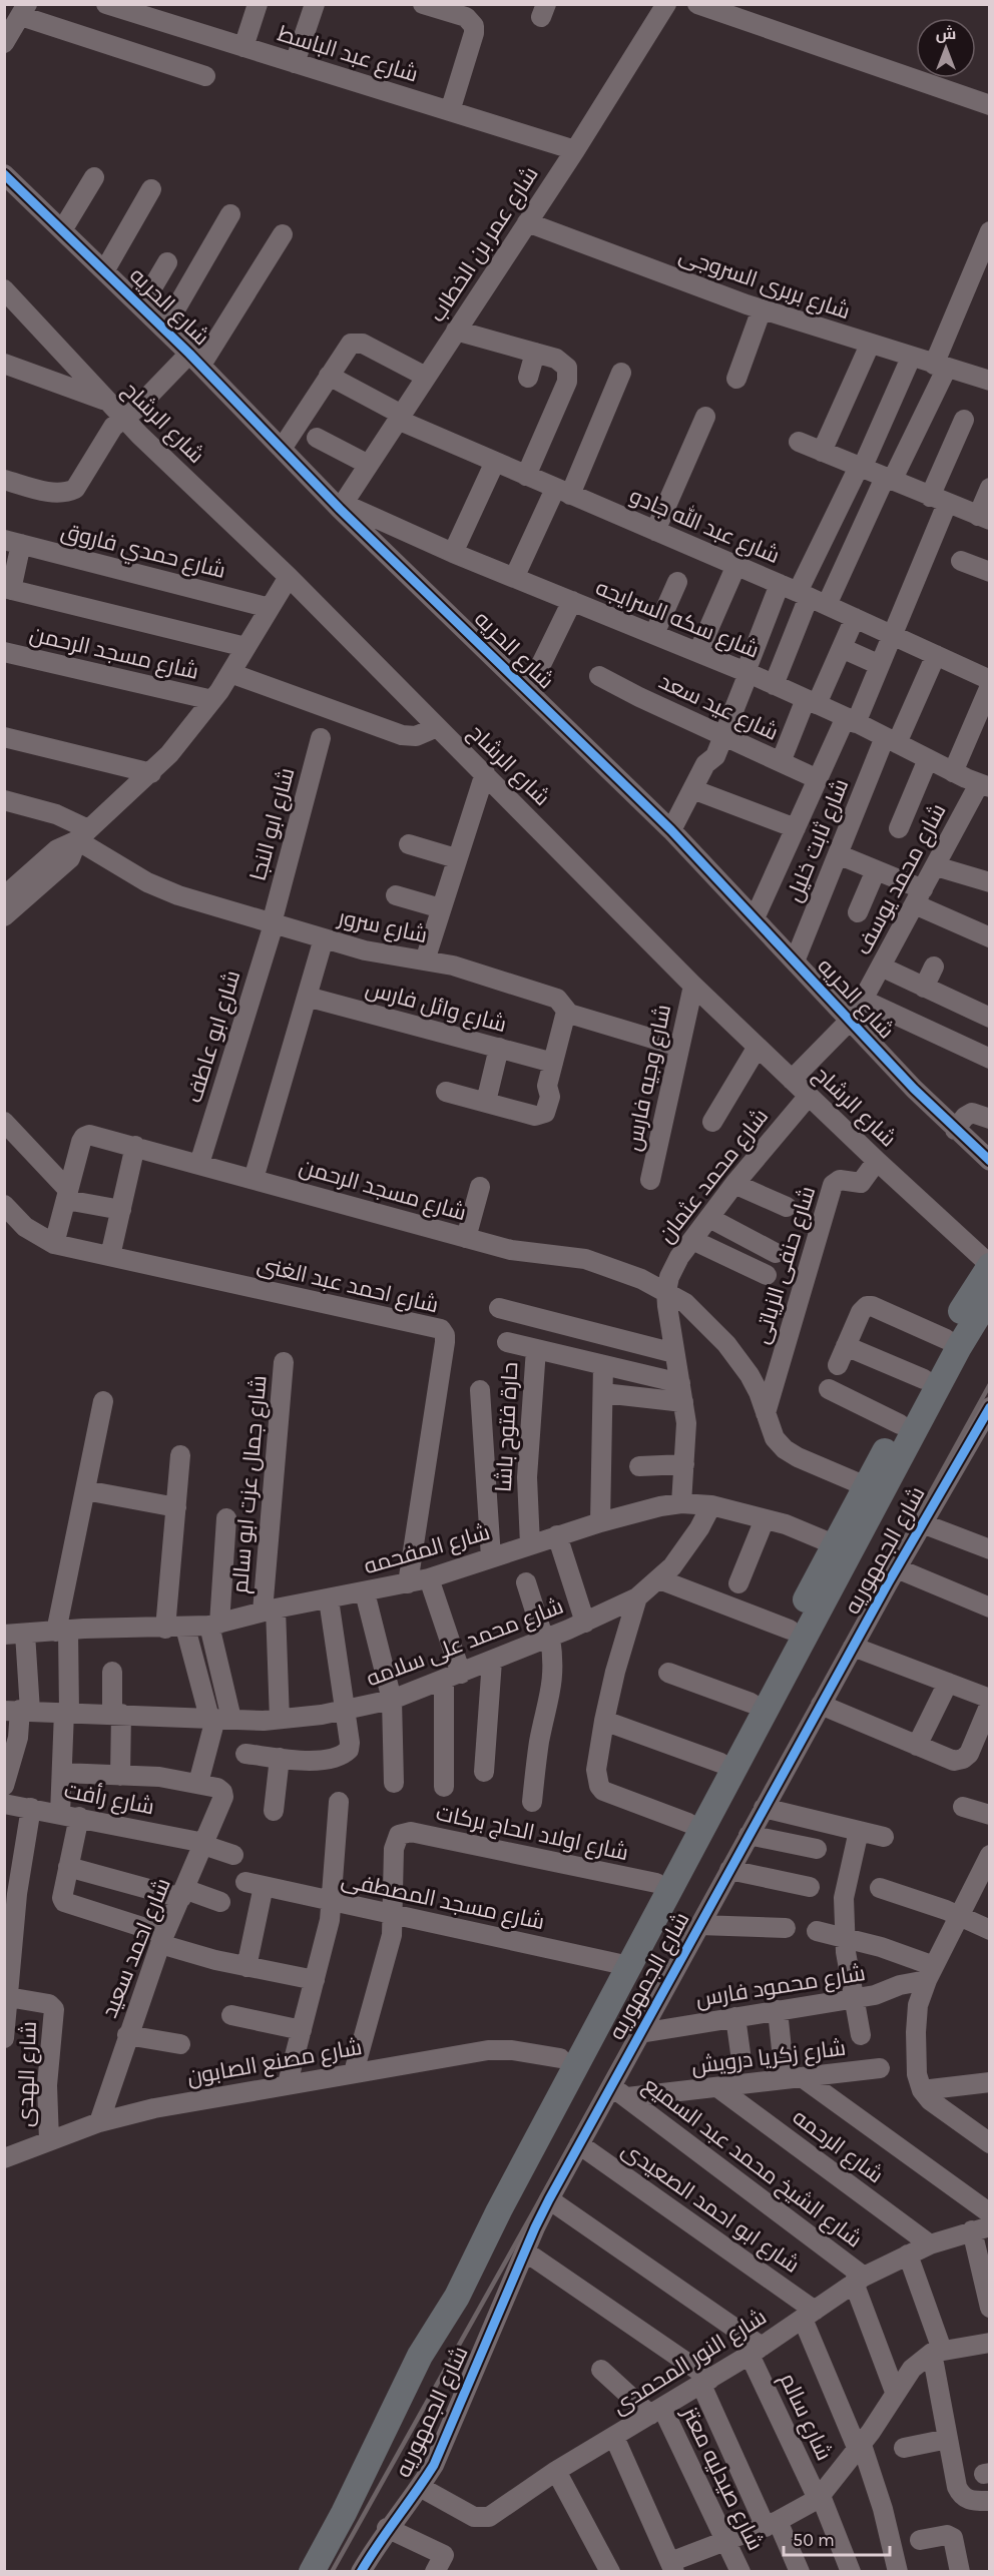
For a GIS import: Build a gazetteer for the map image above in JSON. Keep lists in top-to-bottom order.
{
  "streets": {
    "main road": ["شارع الجمهوريه"],
    "street": [
      "شارع عبد الباسط",
      "شارع عمر بن الخطاب",
      "شارع بربرى السروجى",
      "شارع الحريه",
      "شارع الرشاح",
      "شارع عبد الله جادو",
      "شارع حمدي فاروق",
      "شارع سكه السرايجه",
      "شارع مسجد الرحمن",
      "شارع عيد سعد",
      "شارع ابو النجا",
      "شارع ثابت خليل",
      "شارع محمد يوسف",
      "شارع سرور",
      "شارع وائل فارس",
      "شارع ابو عاطف",
      "شارع وجيه فارس",
      "شارع محمد عثمان",
      "شارع حنفى الزياتى",
      "شارع احمد عبد الغنى",
      "حارة فتوح باشا",
      "شارع جمال عزت ابو سالم",
      "شارع المفحمه",
      "شارع محمد على سلامه",
      "شارع رأفت",
      "شارع اولاد الحاج بركات",
      "شارع مسجد المصطفى",
      "شارع احمد سعيد",
      "شارع محمود فارس",
      "شارع زكريا درويش",
      "شارع مصنع الصابون",
      "شارع الهدى",
      "شارع الرحمه",
      "شارع الشيخ محمد عبد السميع",
      "شارع ابو احمد الصعيدى",
      "شارع النور المحمدى",
      "شارع سالم",
      "شارع صيدليه معتز"
    ]
  },
  "crossings": [
    ["شارع عبد الباسط", "شارع عمر بن الخطاب"],
    ["شارع عمر بن الخطاب", "شارع بربرى السروجى"],
    ["شارع عمر بن الخطاب", "شارع الحريه"],
    ["شارع عمر بن الخطاب", "شارع عبد الله جادو"],
    ["شارع عمر بن الخطاب", "شارع سكه السرايجه"],
    ["شارع الحريه", "شارع سكه السرايجه"],
    ["شارع الحريه", "شارع ثابت خليل"],
    ["شارع الحريه", "شارع محمد يوسف"],
    ["شارع الرشاح", "شارع محمد يوسف"],
    ["شارع الرشاح", "شارع وجيه فارس"],
    ["شارع الرشاح", "شارع محمد عثمان"],
    ["شارع الرشاح", "شارع حنفى الزياتى"],
    ["شارع الرشاح", "شارع الجمهوريه"],
    ["شارع عبد الله جادو", "شارع ثابت خليل"],
    ["شارع سكه السرايجه", "شارع ثابت خليل"],
    ["شارع سكه السرايجه", "شارع محمد يوسف"],
    ["شارع مسجد الرحمن", "شارع ابو عاطف"],
    ["شارع مسجد الرحمن", "شارع محمد عثمان"],
    ["شارع مسجد الرحمن", "شارع حنفى الزياتى"],
    ["شارع مسجد الرحمن", "شارع الجمهوريه"],
    ["شارع ابو النجا", "شارع سرور"],
    ["شارع ابو النجا", "شارع ابو عاطف"],
    ["شارع سرور", "شارع ابو عاطف"],
    ["شارع سرور", "شارع وجيه فارس"],
    ["شارع احمد عبد الغنى", "شارع المفحمه"],
    ["حارة فتوح باشا", "شارع المفحمه"],
    ["شارع جمال عزت ابو سالم", "شارع المفحمه"],
    ["شارع جمال عزت ابو سالم", "شارع محمد على سلامه"],
    ["شارع المفحمه", "شارع الجمهوريه"],
    ["شارع المفحمه", "شارع محمد على سلامه"],
    ["شارع الجمهوريه", "شارع اولاد الحاج بركات"],
    ["شارع الجمهوريه", "شارع مسجد المصطفى"],
    ["شارع الجمهوريه", "شارع محمود فارس"],
    ["شارع الجمهوريه", "شارع زكريا درويش"],
    ["شارع الجمهوريه", "شارع مصنع الصابون"],
    ["شارع الجمهوريه", "شارع الشيخ محمد عبد السميع"],
    ["شارع الجمهوريه", "شارع ابو احمد الصعيدى"],
    ["شارع الجمهوريه", "شارع النور المحمدى"],
    ["شارع رأفت", "شارع احمد سعيد"],
    ["شارع اولاد الحاج بركات", "شارع مسجد المصطفى"],
    ["شارع احمد سعيد", "شارع مصنع الصابون"],
    ["شارع زكريا درويش", "شارع الرحمه"],
    ["شارع زكريا درويش", "شارع الشيخ محمد عبد السميع"],
    ["شارع مصنع الصابون", "شارع الهدى"],
    ["شارع الرحمه", "شارع النور المحمدى"],
    ["شارع الشيخ محمد عبد السميع", "شارع النور المحمدى"],
    ["شارع ابو احمد الصعيدى", "شارع النور المحمدى"],
    ["شارع النور المحمدى", "شارع سالم"],
    ["شارع النور المحمدى", "شارع صيدليه معتز"]
  ],
  "scale_bar": "50 m",
  "north": "top"
}
